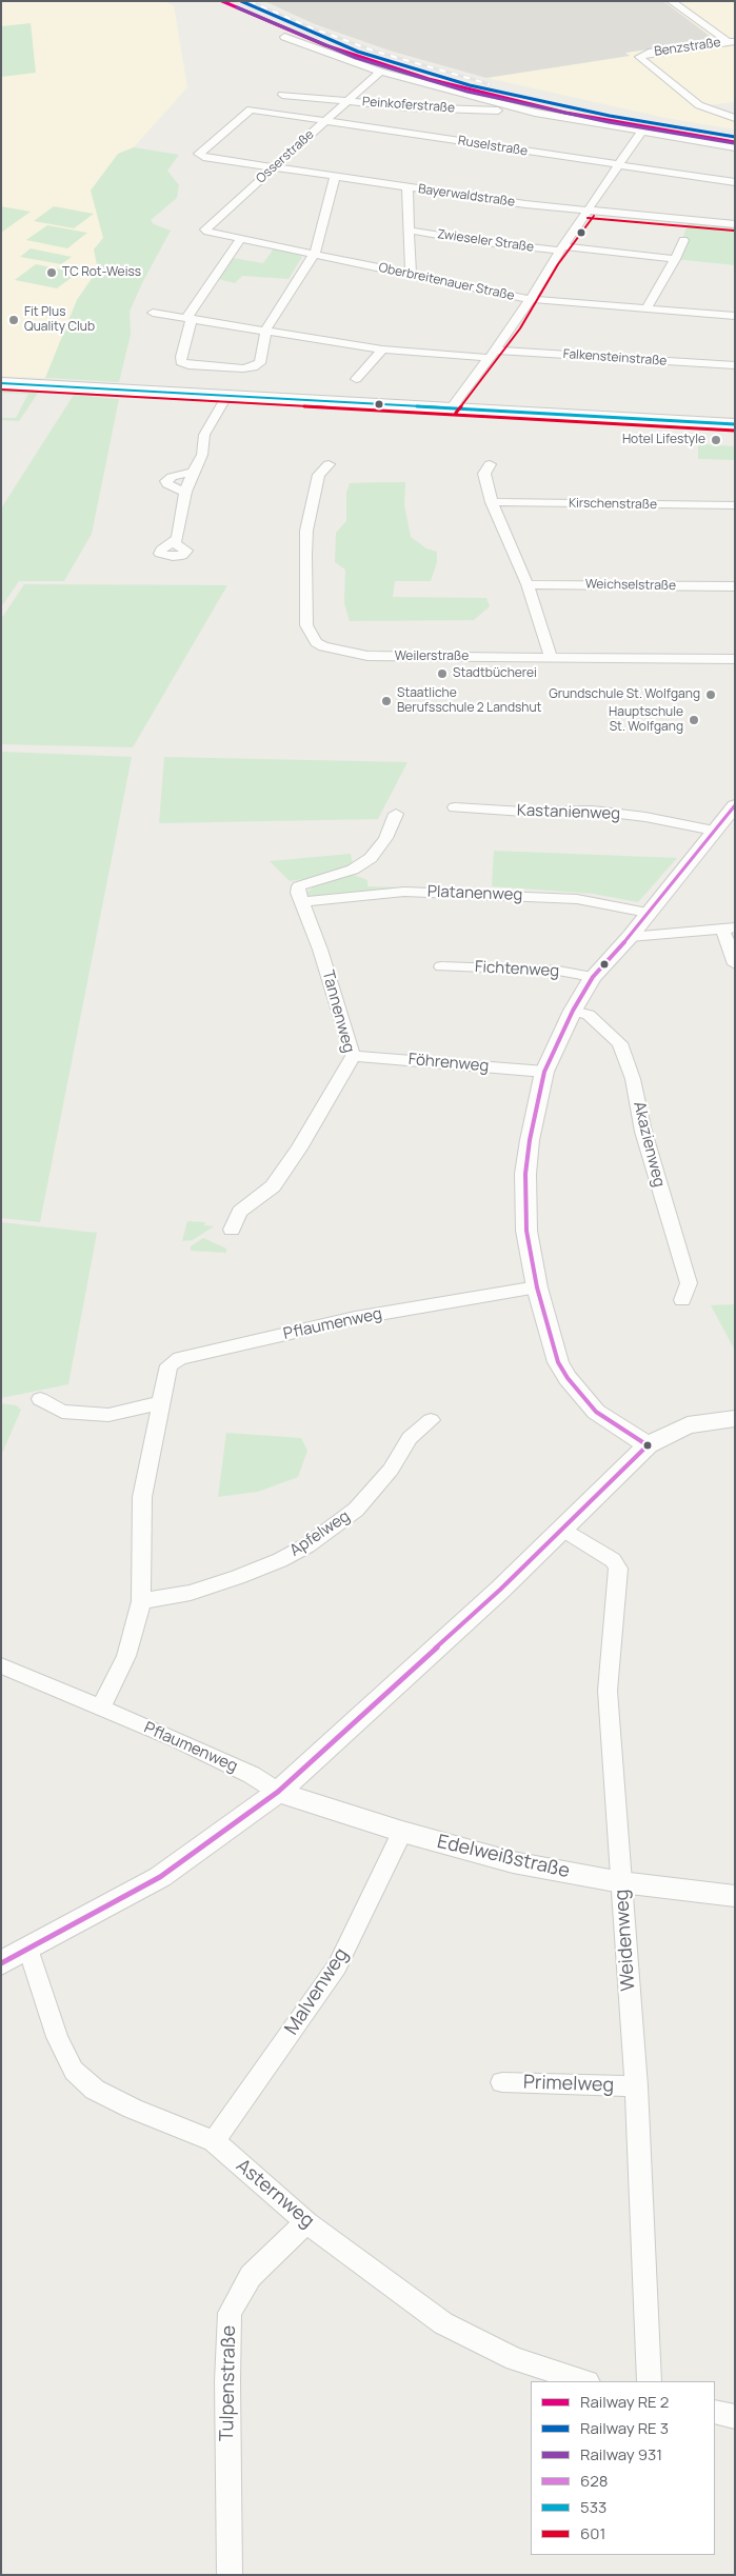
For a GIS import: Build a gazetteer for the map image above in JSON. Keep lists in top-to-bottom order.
{
  "streets": {
    "street": [
      "Benzstraße",
      "Peinkoferstraße",
      "Ruselstraße",
      "Osserstraße",
      "Bayerwaldstraße",
      "Zwieseler Straße",
      "Oberbreitenauer Straße",
      "Falkensteinstraße",
      "Kirschenstraße",
      "Weichselstraße",
      "Weilerstraße",
      "Kastanienweg",
      "Platanenweg",
      "Fichtenweg",
      "Tannenweg",
      "Föhrenweg",
      "Akazienweg",
      "Pflaumenweg",
      "Apfelweg",
      "Edelweißstraße",
      "Weidenweg",
      "Malvenweg",
      "Primelweg",
      "Asternweg",
      "Tulpenstraße"
    ]
  },
  "crossings": [
    ["Peinkoferstraße", "Osserstraße"],
    ["Ruselstraße", "Osserstraße"],
    ["Ruselstraße", "Bayerwaldstraße"],
    ["Osserstraße", "Bayerwaldstraße"],
    ["Osserstraße", "Oberbreitenauer Straße"],
    ["Platanenweg", "Tannenweg"],
    ["Tannenweg", "Föhrenweg"],
    ["Pflaumenweg", "Apfelweg"],
    ["Pflaumenweg", "Edelweißstraße"],
    ["Edelweißstraße", "Weidenweg"],
    ["Edelweißstraße", "Malvenweg"],
    ["Weidenweg", "Primelweg"],
    ["Malvenweg", "Asternweg"],
    ["Asternweg", "Tulpenstraße"]
  ],
  "places": [
    "TC Rot-Weiss",
    "Fit Plus Quality Club",
    "Hotel Lifestyle",
    "Stadtbücherei",
    "Grundschule St. Wolfgang",
    "Staatliche Berufsschule 2 Landshut",
    "Hauptschule St. Wolfgang"
  ],
  "lines": [
    "rail line 931",
    "transit line 601",
    "transit line 533",
    "transit line 628"
  ],
  "legend": [
    "Railway RE 2",
    "Railway RE 3",
    "Railway 931",
    "628",
    "533",
    "601"
  ]
}
